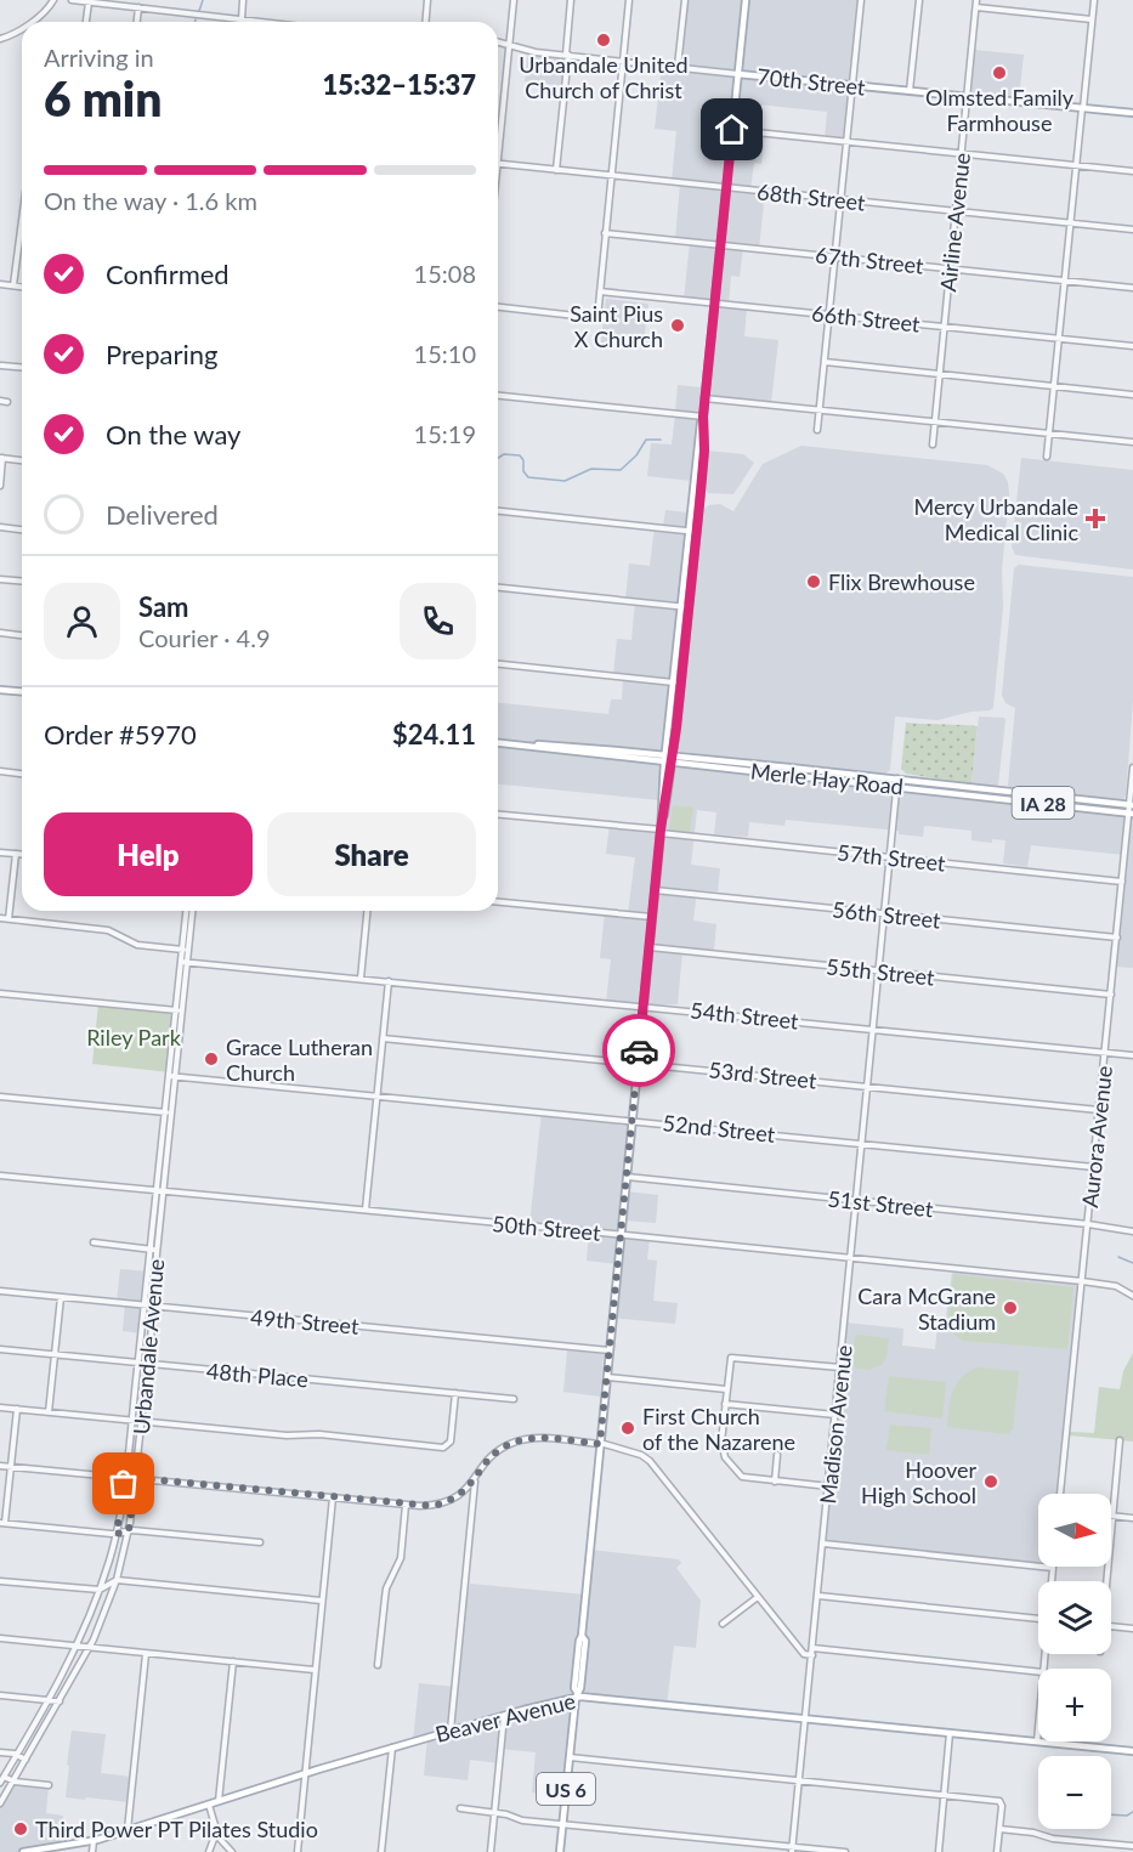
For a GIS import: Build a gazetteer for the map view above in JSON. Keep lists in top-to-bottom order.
{
  "streets": {
    "main road": [
      "70th Street",
      "Merle Hay Road",
      "IA 28",
      "Beaver Avenue",
      "US 6"
    ],
    "street": [
      "68th Street",
      "Airline Avenue",
      "67th Street",
      "66th Street",
      "57th Street",
      "56th Street",
      "55th Street",
      "54th Street",
      "53rd Street",
      "52nd Street",
      "Aurora Avenue",
      "51st Street",
      "50th Street",
      "49th Street",
      "Urbandale Avenue",
      "48th Place",
      "Madison Avenue"
    ]
  },
  "crossings": [
    ["70th Street", "Airline Avenue"],
    ["68th Street", "Airline Avenue"],
    ["Airline Avenue", "67th Street"],
    ["Airline Avenue", "66th Street"],
    ["Merle Hay Road", "Aurora Avenue"],
    ["Merle Hay Road", "Madison Avenue"],
    ["Merle Hay Road", "US 6"],
    ["57th Street", "Aurora Avenue"],
    ["57th Street", "Madison Avenue"],
    ["57th Street", "US 6"],
    ["56th Street", "Aurora Avenue"],
    ["56th Street", "Madison Avenue"],
    ["56th Street", "US 6"],
    ["55th Street", "Aurora Avenue"],
    ["55th Street", "Madison Avenue"],
    ["55th Street", "US 6"],
    ["54th Street", "Aurora Avenue"],
    ["54th Street", "Urbandale Avenue"],
    ["54th Street", "Madison Avenue"],
    ["54th Street", "US 6"],
    ["53rd Street", "Aurora Avenue"],
    ["53rd Street", "Madison Avenue"],
    ["53rd Street", "US 6"],
    ["52nd Street", "Aurora Avenue"],
    ["52nd Street", "Urbandale Avenue"],
    ["52nd Street", "Madison Avenue"],
    ["52nd Street", "US 6"],
    ["Aurora Avenue", "51st Street"],
    ["Aurora Avenue", "50th Street"],
    ["51st Street", "Madison Avenue"],
    ["51st Street", "US 6"],
    ["50th Street", "Urbandale Avenue"],
    ["50th Street", "Madison Avenue"],
    ["50th Street", "US 6"],
    ["49th Street", "Urbandale Avenue"],
    ["49th Street", "US 6"],
    ["Urbandale Avenue", "48th Place"],
    ["Madison Avenue", "Beaver Avenue"],
    ["Beaver Avenue", "US 6"]
  ],
  "parks": ["Riley Park"],
  "places": {
    "other": [
      "Urbandale United Church of Christ",
      "Olmsted Family Farmhouse",
      "Saint Pius X Church",
      "Flix Brewhouse",
      "Grace Lutheran Church",
      "Cara McGrane Stadium",
      "First Church of the Nazarene",
      "Hoover High School",
      "Third Power PT Pilates Studio"
    ],
    "health": ["Mercy Urbandale Medical Clinic"]
  },
  "north": "right",
  "page": {
    "heading": ["6 min", "Arriving in", "15:32–15:37"],
    "panel": [
      "Sam",
      "Courier · 4.9",
      "Order #5970",
      "$24.11"
    ],
    "bar": "On the way · 1.6 km",
    "list": [
      ["Confirmed", "15:08"],
      ["Preparing", "15:10"],
      ["On the way", "15:19"],
      "Delivered"
    ],
    "buttons": ["Help", "Share"],
    "map_buttons": ["+", "−"]
  }
}
